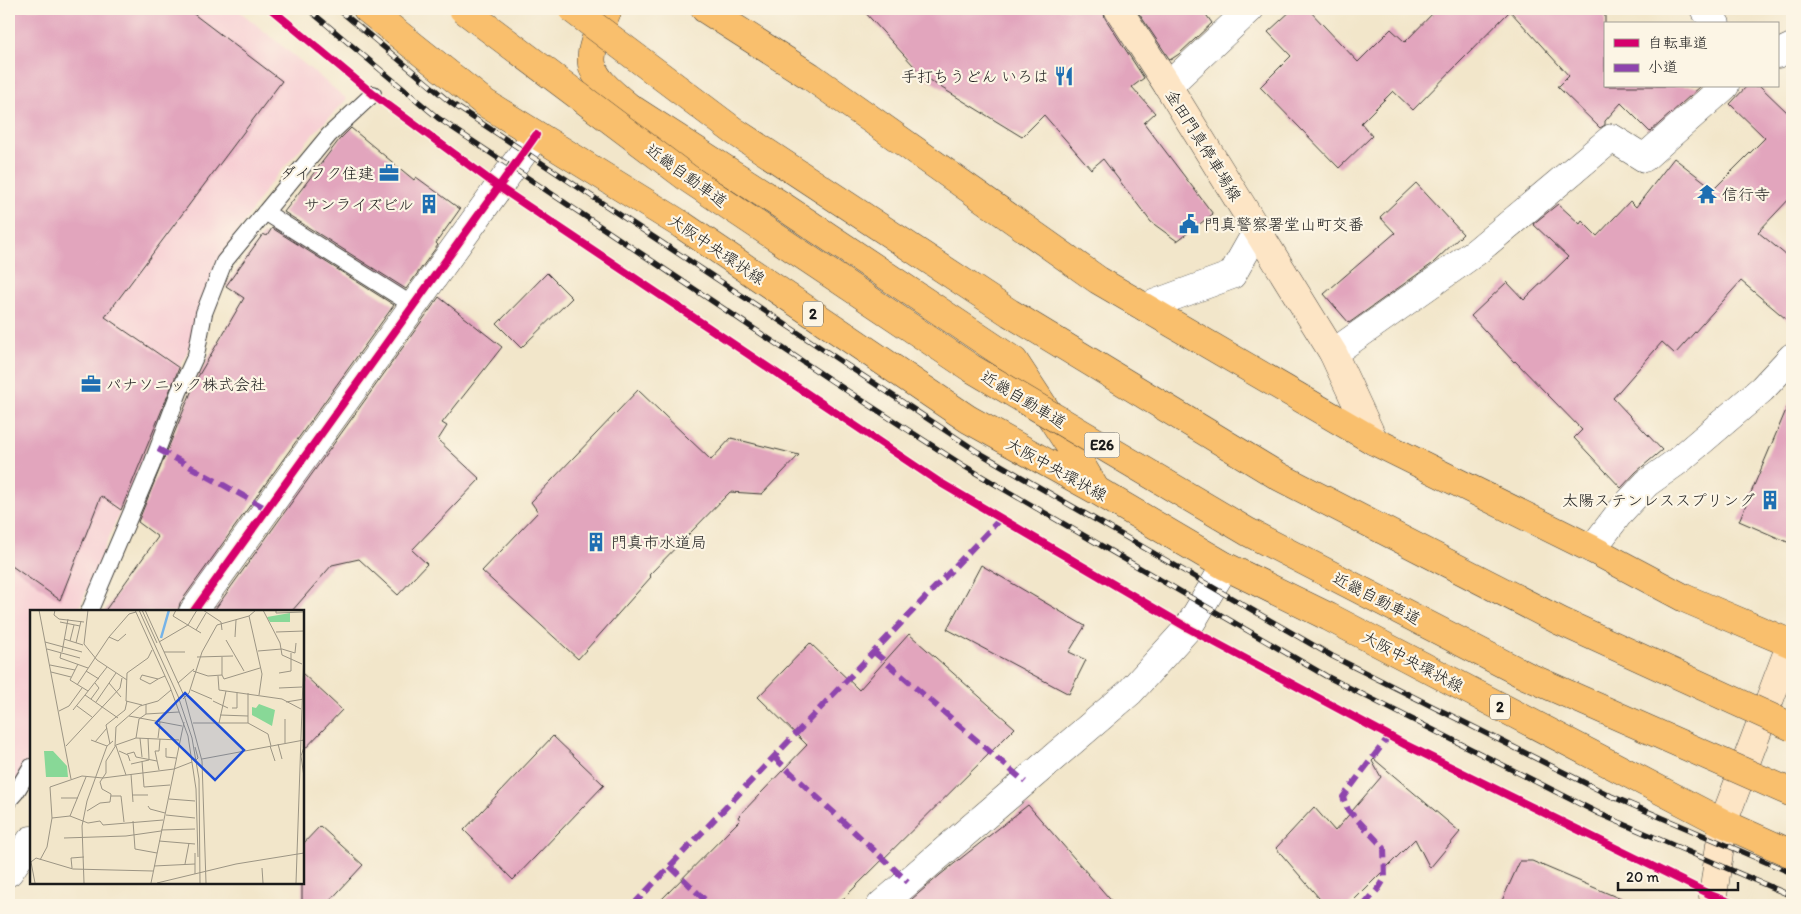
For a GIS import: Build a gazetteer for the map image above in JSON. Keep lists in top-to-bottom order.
{
  "streets": {
    "main road": [
      "金田門真停車場線",
      "近畿自動車道",
      "大阪中央環状線",
      "2",
      "E26"
    ]
  },
  "places": {
    "restaurant": ["手打ちうどん いろは"],
    "office": ["ダイフク住建", "パナソニック株式会社"],
    "temple": ["信行寺"],
    "building": ["サンライズビル", "太陽ステンレススプリング", "門真市水道局"],
    "public building": ["門真警察署堂山町交番"]
  },
  "legend": ["自転車道", "小道"],
  "scale_bar": "20 m"
}
